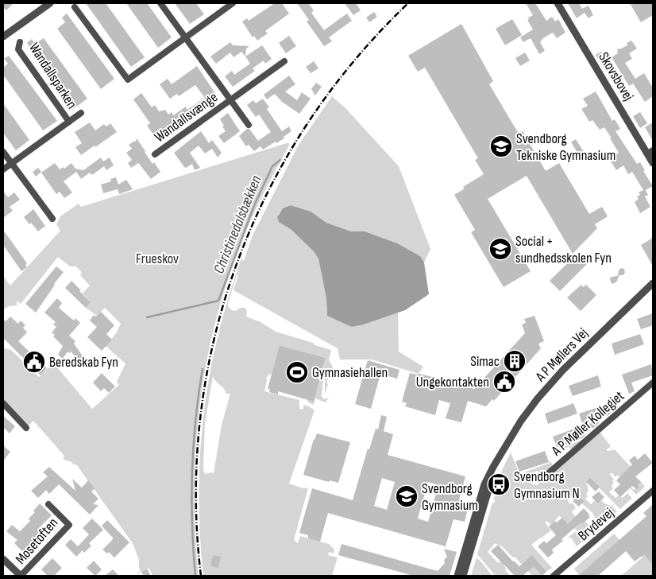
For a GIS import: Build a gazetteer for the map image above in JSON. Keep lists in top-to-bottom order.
{
  "streets": {
    "street": [
      "Wandallsparken",
      "Skovsbovej",
      "Wandallsvænge",
      "A P Møllers Vej",
      "A P Møller Kollegiet",
      "Brydevej",
      "Mosetoften"
    ]
  },
  "water": ["Christinedalsbækken"],
  "parks": ["Frueskov"],
  "places": {
    "school or university": ["Svendborg Tekniske Gymnasium", "Social + sundhedsskolen Fyn", "Svendborg Gymnasium"],
    "building": ["Simac"],
    "public building": ["Beredskab Fyn", "Ungekontakten"],
    "sports": ["Gymnasiehallen"],
    "bus stop": ["Svendborg Gymnasium N"]
  }
}
